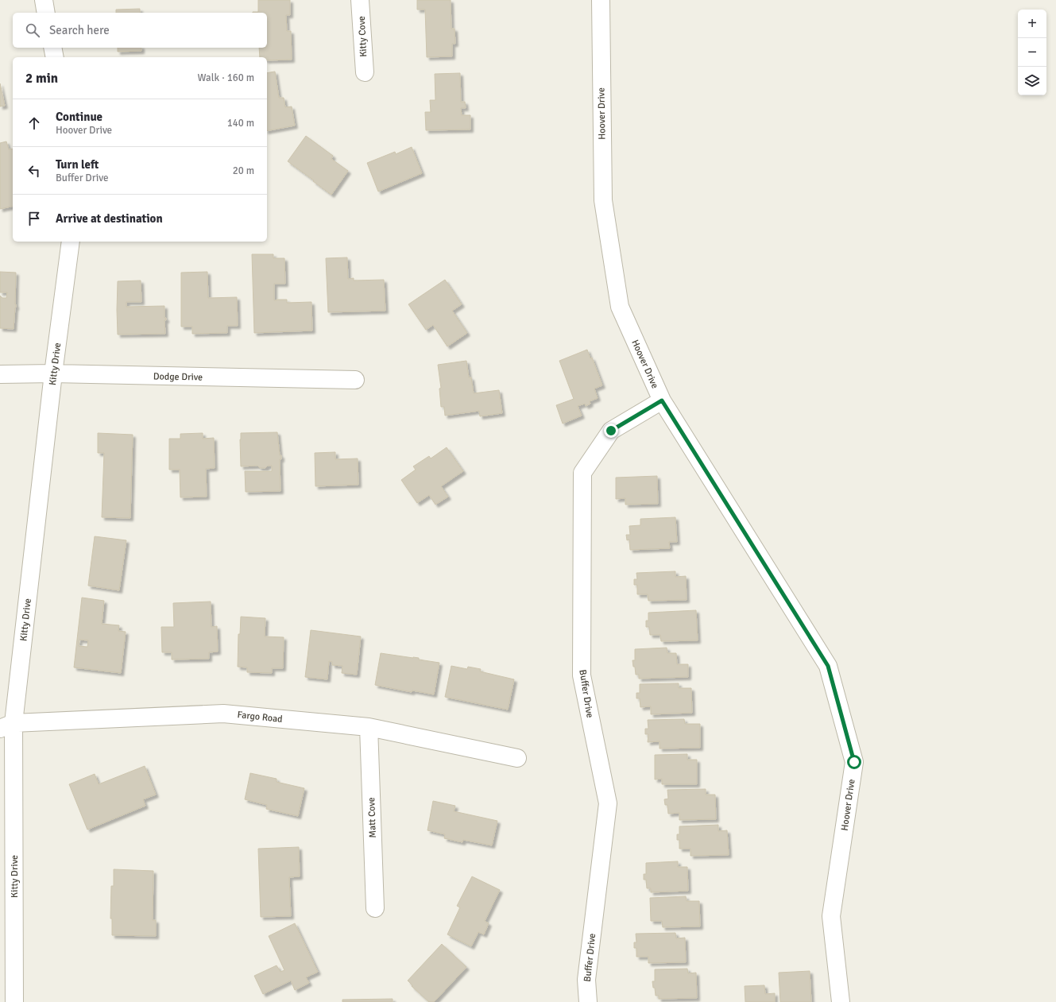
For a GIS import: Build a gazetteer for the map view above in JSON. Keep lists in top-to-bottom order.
{
  "streets": {
    "street": [
      "Kitty Cove",
      "Hoover Drive",
      "Kitty Drive",
      "Dodge Drive",
      "Buffer Drive",
      "Fargo Road",
      "Matt Cove"
    ]
  },
  "crossings": [
    ["Hoover Drive", "Buffer Drive"],
    ["Kitty Drive", "Dodge Drive"],
    ["Kitty Drive", "Fargo Road"],
    ["Fargo Road", "Matt Cove"]
  ],
  "page": {
    "map_buttons": ["+", "−"],
    "search": "Search here",
    "heading": ["2 min", "Walk · 160 m"],
    "list": [
      ["Continue", "Hoover Drive", "140 m"],
      ["Turn left", "Buffer Drive", "20 m"],
      "Arrive at destination"
    ]
  }
}
